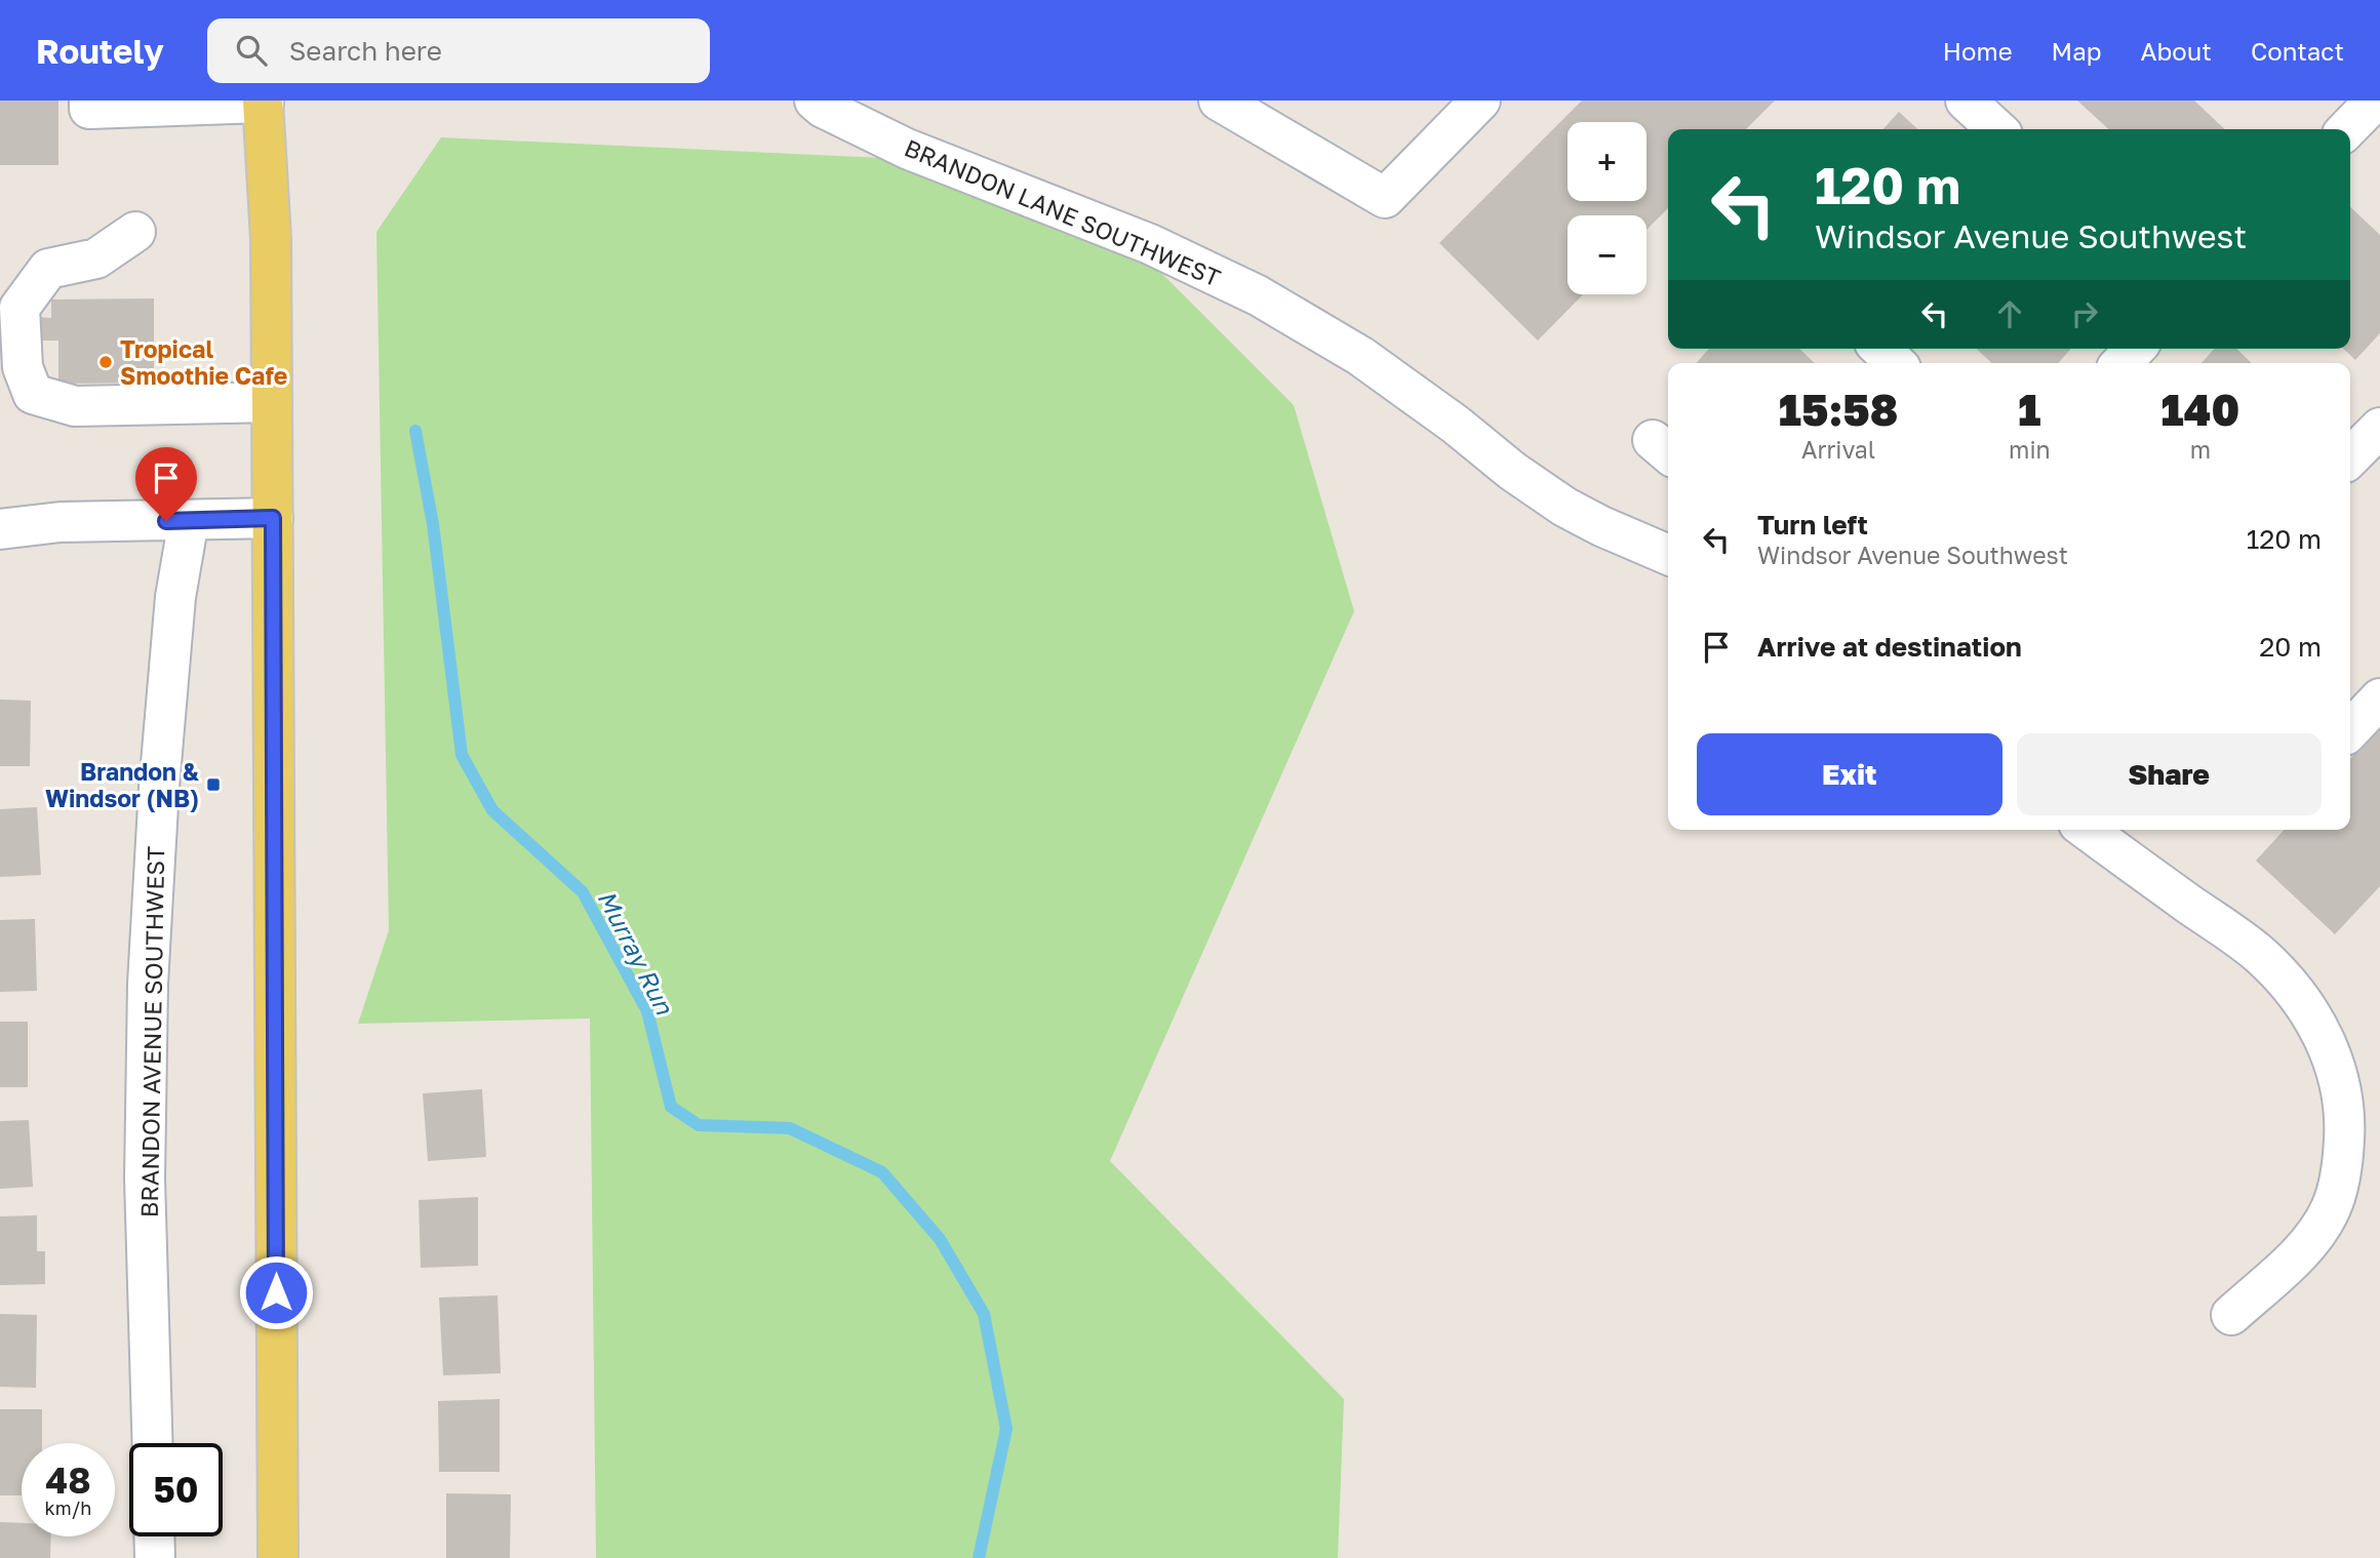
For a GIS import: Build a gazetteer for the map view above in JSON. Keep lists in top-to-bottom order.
{
  "streets": {
    "street": ["BRANDON LANE SOUTHWEST", "BRANDON AVENUE SOUTHWEST"]
  },
  "water": ["Murray Run"],
  "places": {
    "other": ["Tropical Smoothie Cafe"],
    "transit": ["Brandon & Windsor (NB)"]
  },
  "page": {
    "header": "Routely",
    "search": "Search here",
    "nav": [
      "Home",
      "Map",
      "About",
      "Contact"
    ],
    "map_buttons": ["+", "−"],
    "turn": ["120 m", "Windsor Avenue Southwest"],
    "eta": [
      "15:58",
      "Arrival",
      "1",
      "min",
      "140",
      "m"
    ],
    "list": [
      {
        "name": "Turn left",
        "note": "Windsor Avenue Southwest",
        "value": "120 m"
      },
      {
        "name": "Arrive at destination",
        "value": "20 m"
      }
    ],
    "buttons": ["Exit", "Share"],
    "speed": "48 km/h",
    "limit": "50"
  }
}
